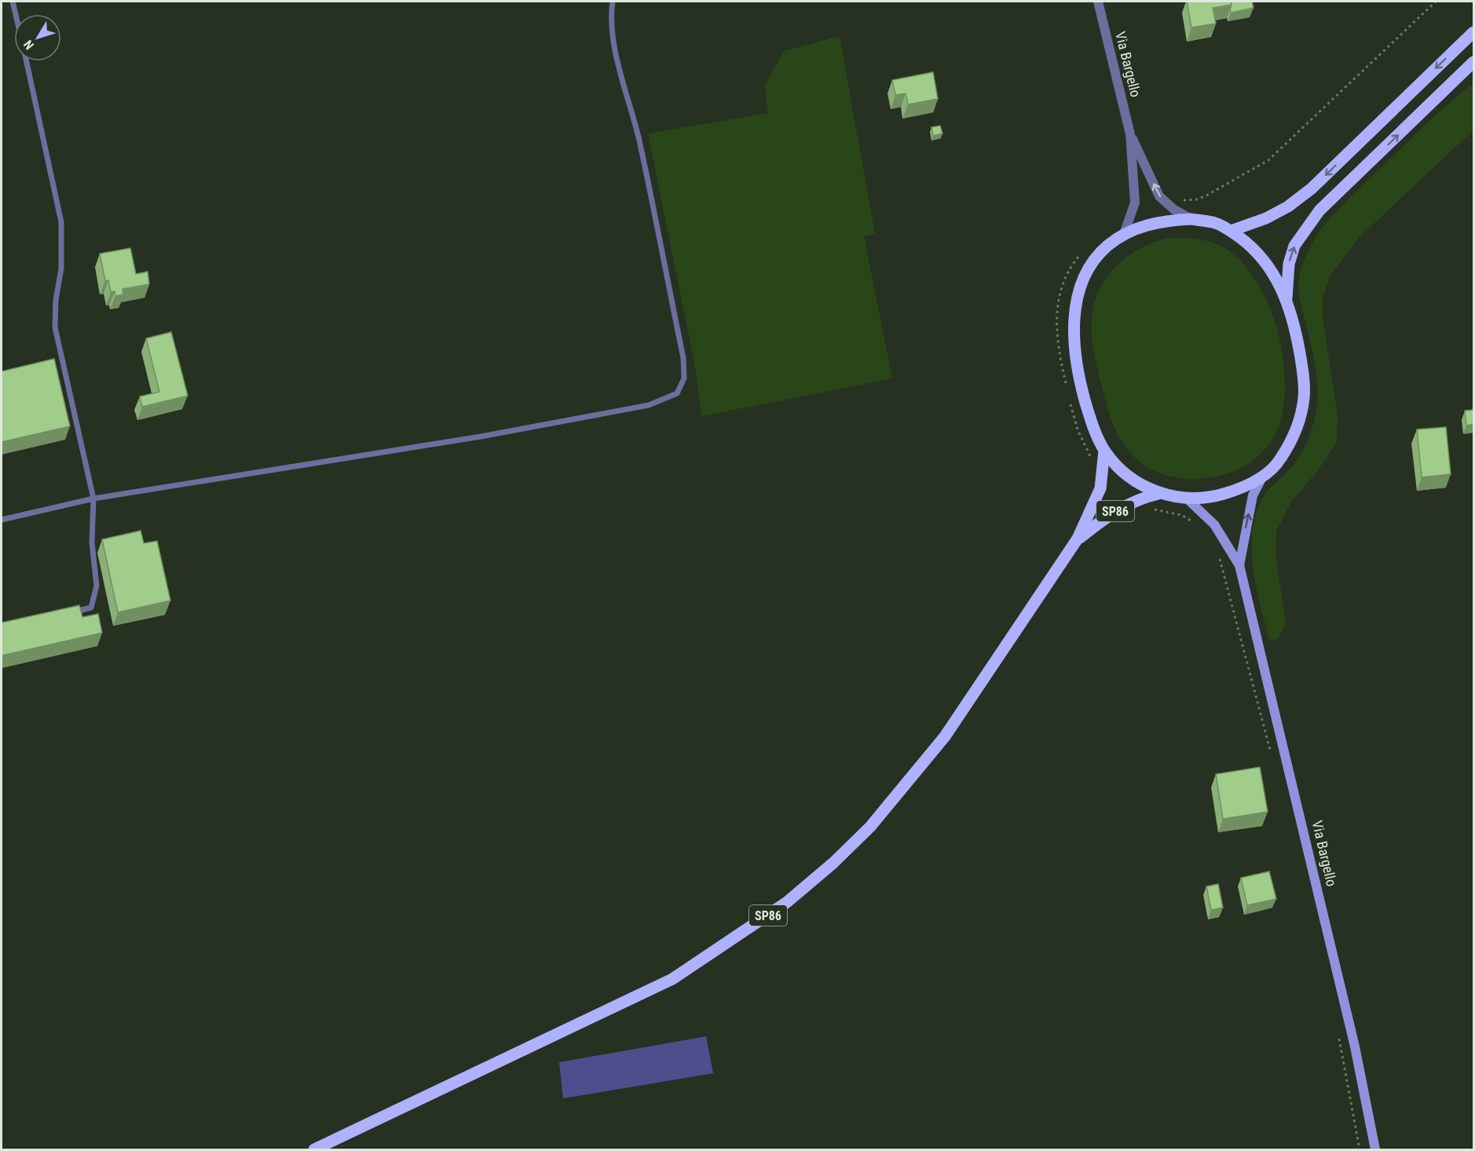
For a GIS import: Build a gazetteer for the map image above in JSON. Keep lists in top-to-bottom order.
{
  "streets": {
    "main road": ["Via Bargello", "SP86"]
  },
  "north": "bottom left"
}
